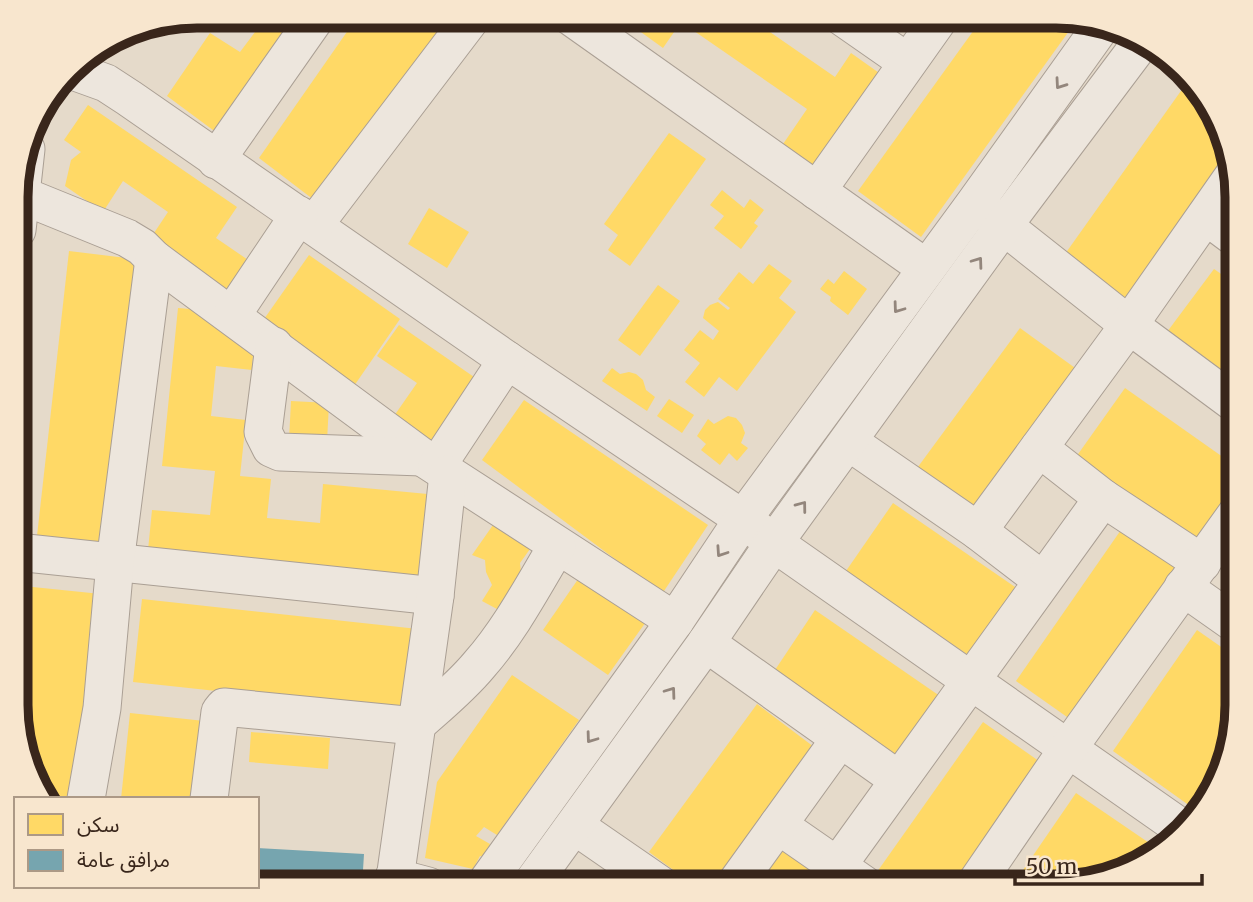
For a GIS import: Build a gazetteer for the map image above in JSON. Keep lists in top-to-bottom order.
{
  "legend": ["سكن", "مرافق عامة"],
  "scale_bar": "50 m"
}
